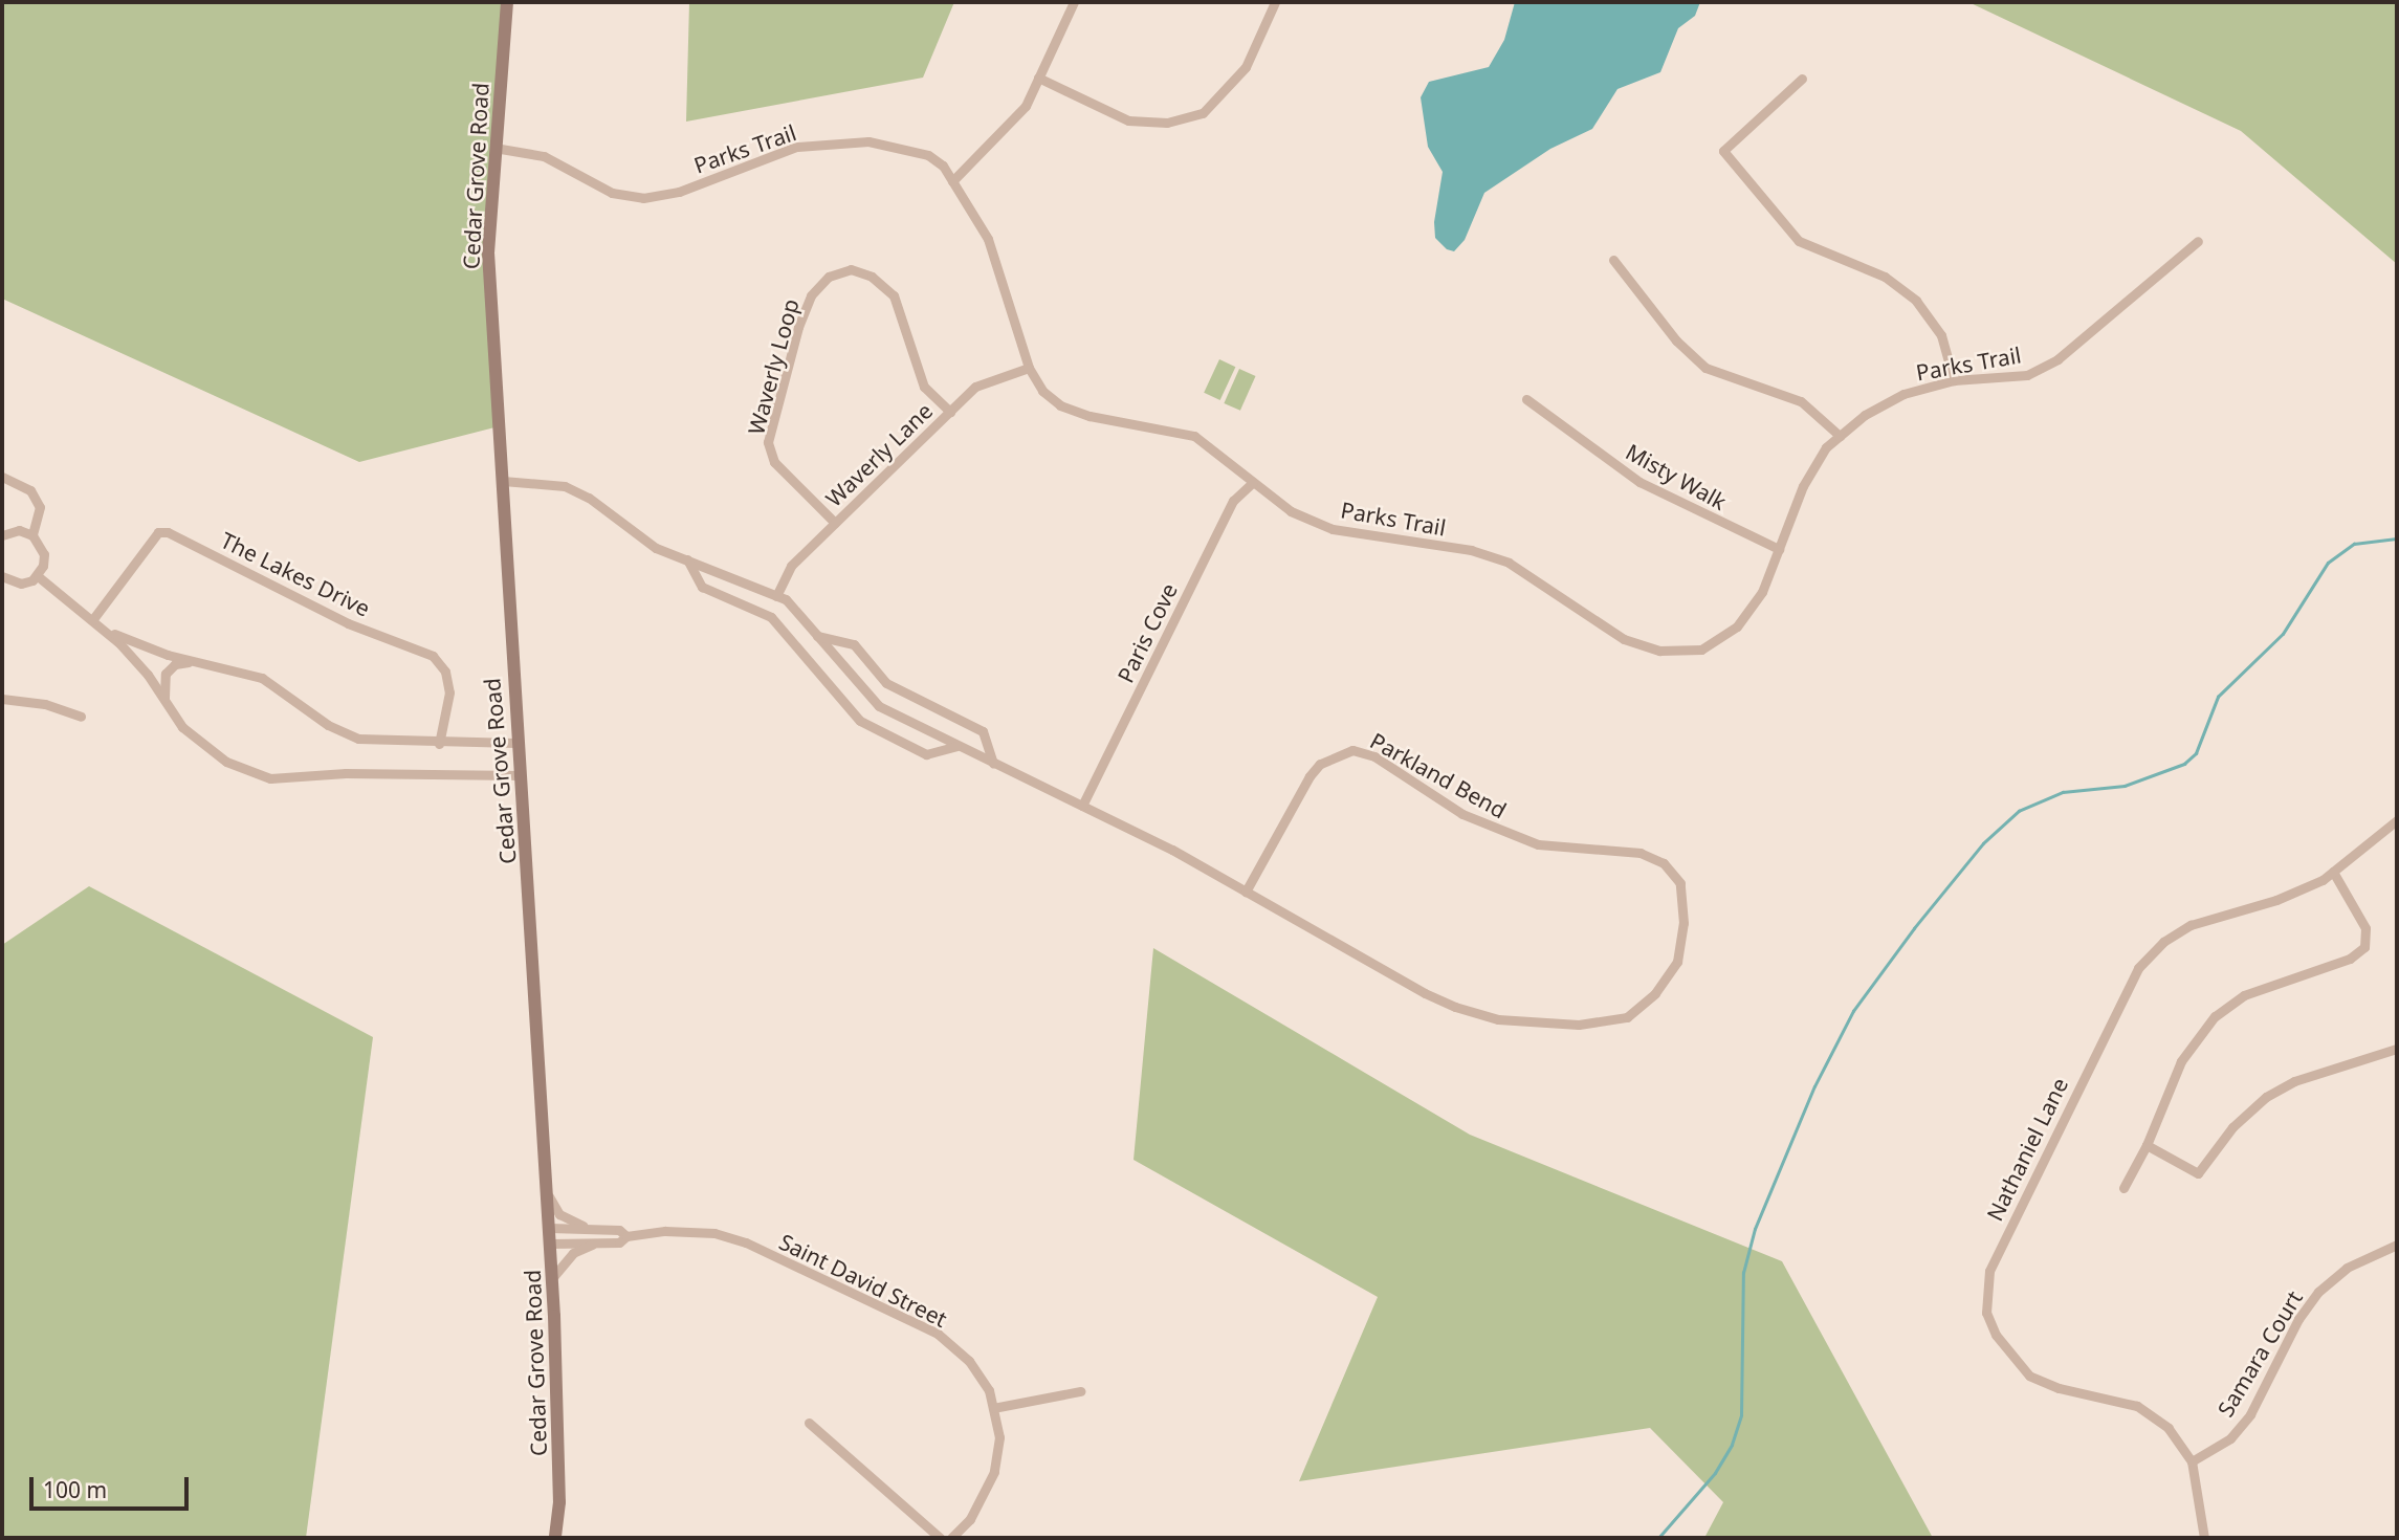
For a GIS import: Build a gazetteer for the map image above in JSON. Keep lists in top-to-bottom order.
{
  "streets": {
    "main road": ["Cedar Grove Road"],
    "street": [
      "Parks Trail",
      "Waverly Loop",
      "Waverly Lane",
      "Misty Walk",
      "The Lakes Drive",
      "Paris Cove",
      "Parkland Bend",
      "Nathaniel Lane",
      "Saint David Street",
      "Samara Court"
    ]
  },
  "crossings": [
    ["Parks Trail", "Cedar Grove Road"],
    ["Parks Trail", "Waverly Lane"],
    ["Parks Trail", "Misty Walk"],
    ["Parks Trail", "Paris Cove"],
    ["Cedar Grove Road", "Parkland Bend"],
    ["Cedar Grove Road", "Saint David Street"],
    ["Waverly Loop", "Waverly Lane"],
    ["Waverly Lane", "Parkland Bend"],
    ["Paris Cove", "Parkland Bend"],
    ["Nathaniel Lane", "Samara Court"]
  ],
  "scale_bar": "100 m"
}
